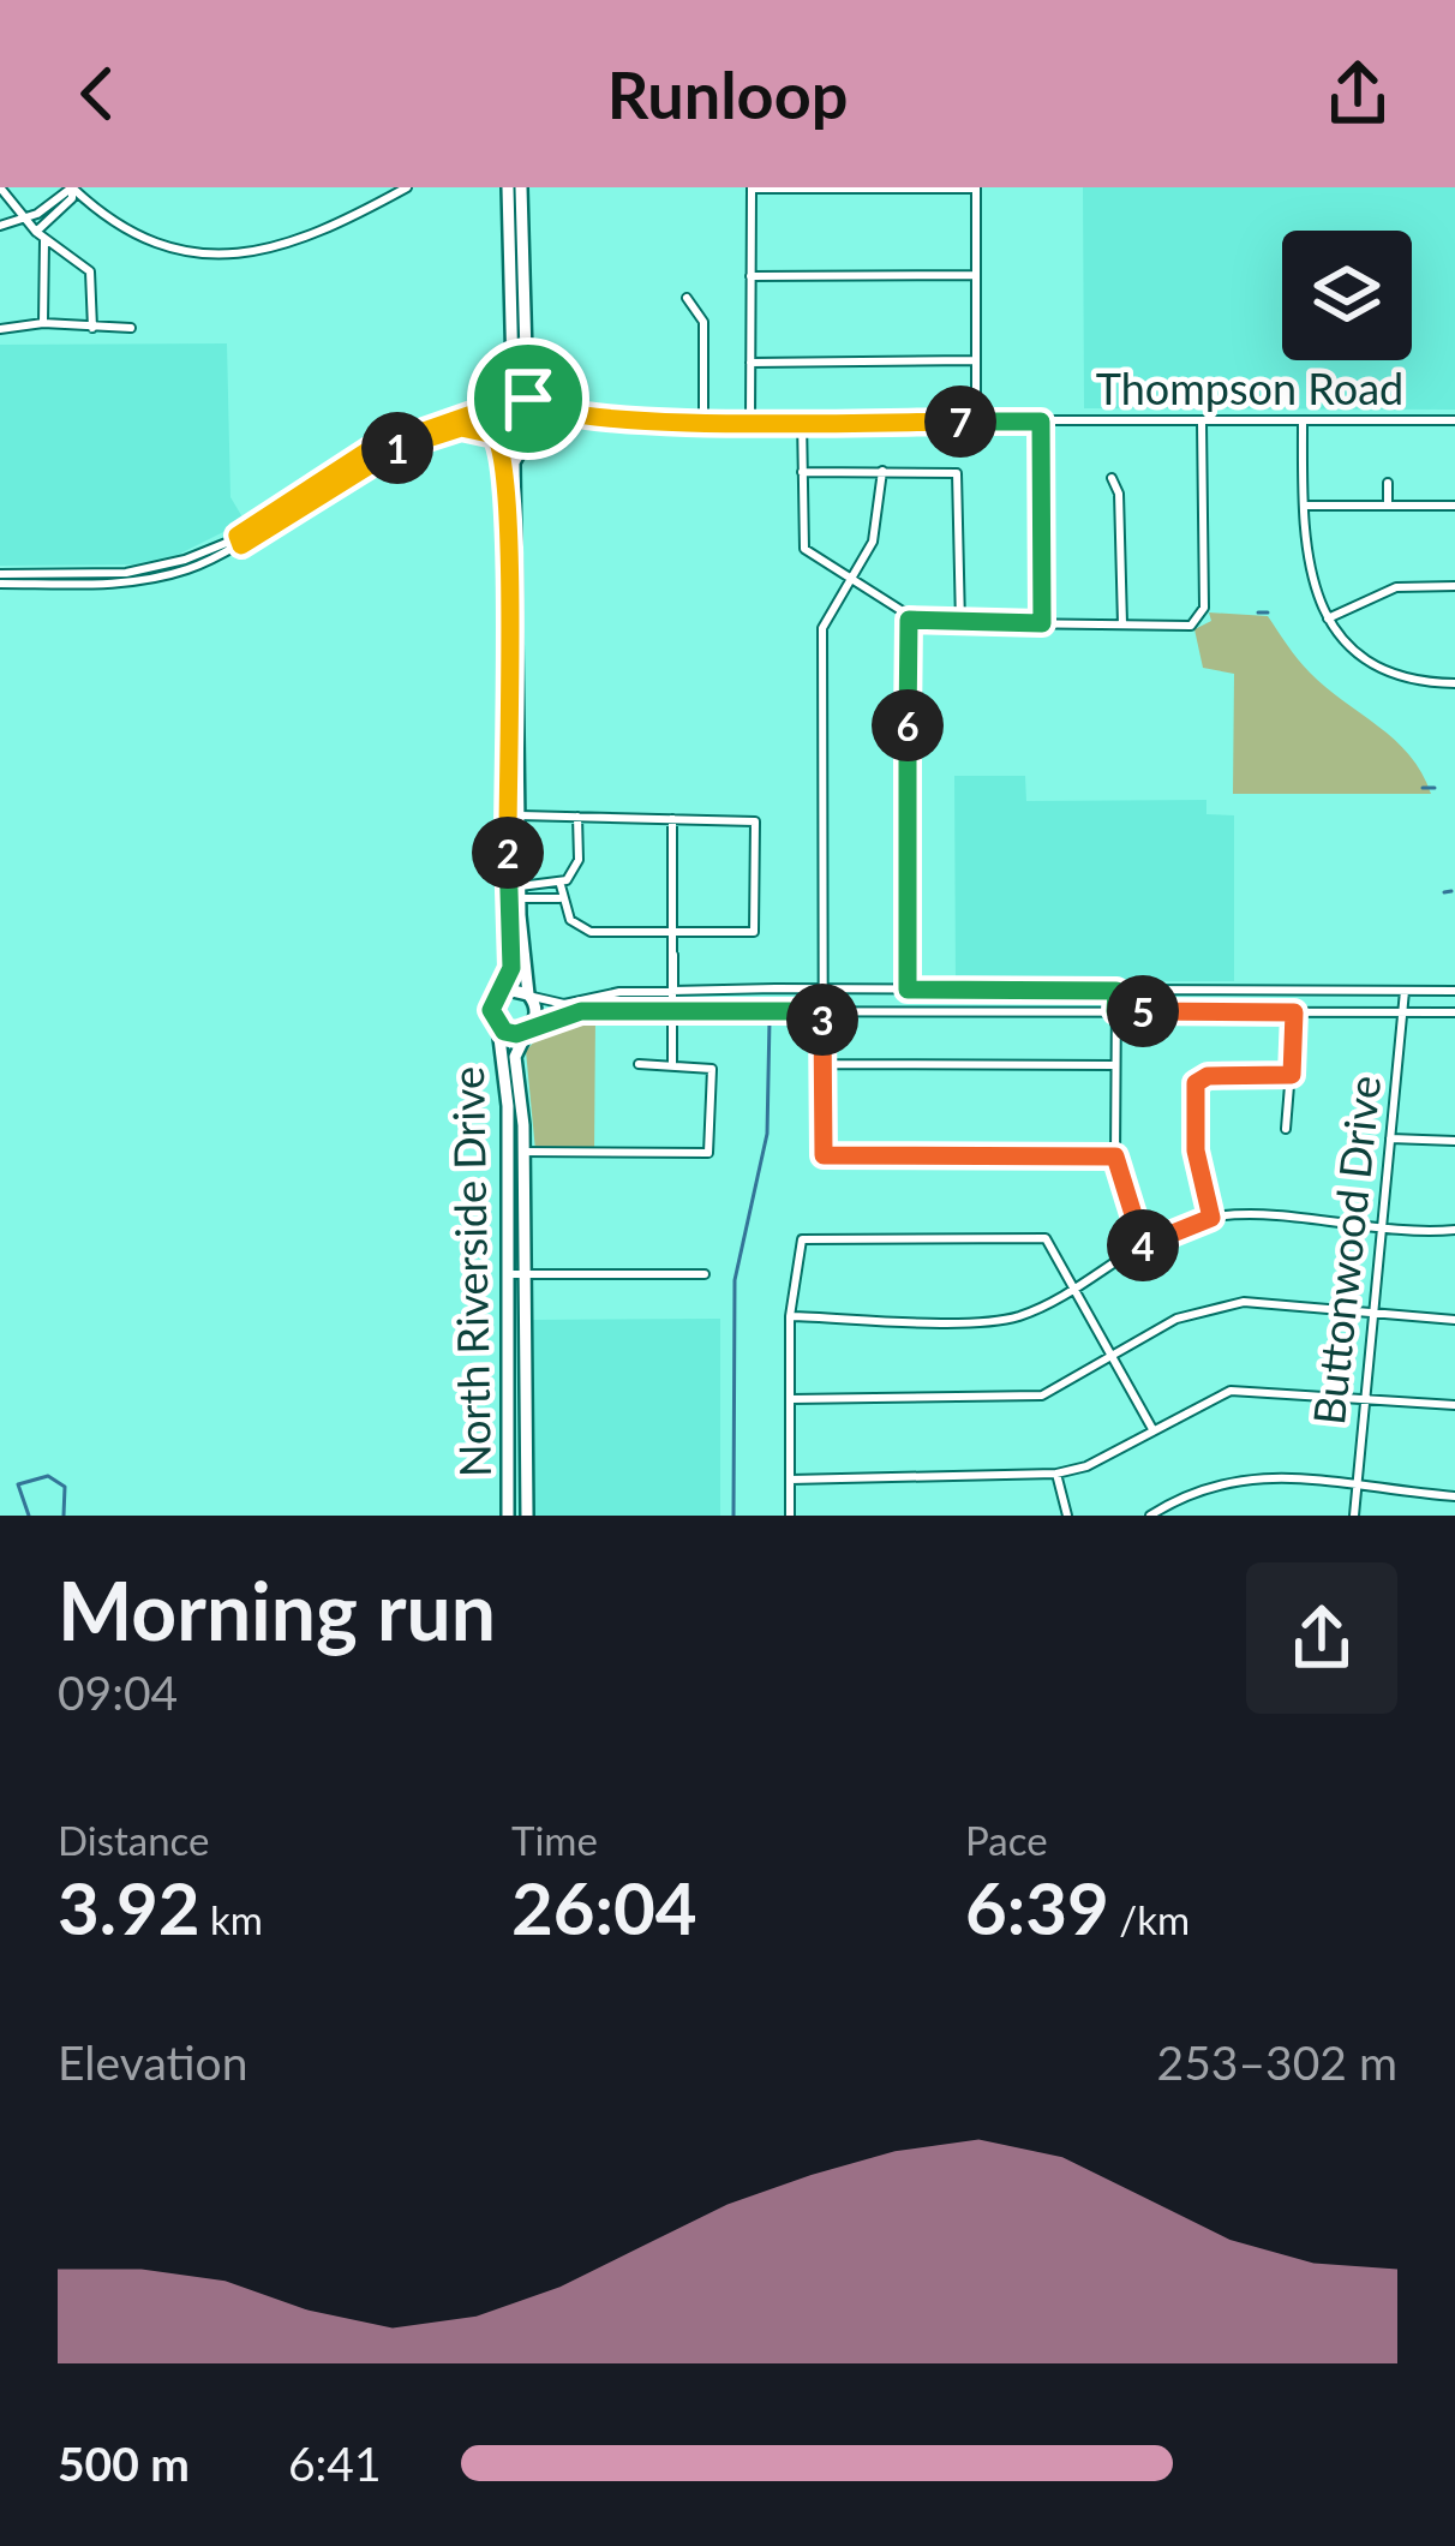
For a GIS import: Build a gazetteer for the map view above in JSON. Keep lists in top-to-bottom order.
{
  "streets": {
    "main road": ["North Riverside Drive"],
    "street": ["Thompson Road", "Buttonwood Drive"]
  },
  "crossings": [
    ["Thompson Road", "North Riverside Drive"]
  ],
  "page": {
    "header": "Runloop",
    "pins": [
      "7",
      "1",
      "6",
      "2",
      "5",
      "3",
      "4"
    ],
    "heading": ["Morning run", "09:04"],
    "stats": [
      ["Distance", "3.92 km"],
      ["Time", "26:04"],
      ["Pace", "6:39 /km"]
    ],
    "chart": ["Elevation", "253–302 m"],
    "list": [
      {
        "name": "500 m",
        "note": "6:41"
      }
    ]
  }
}
